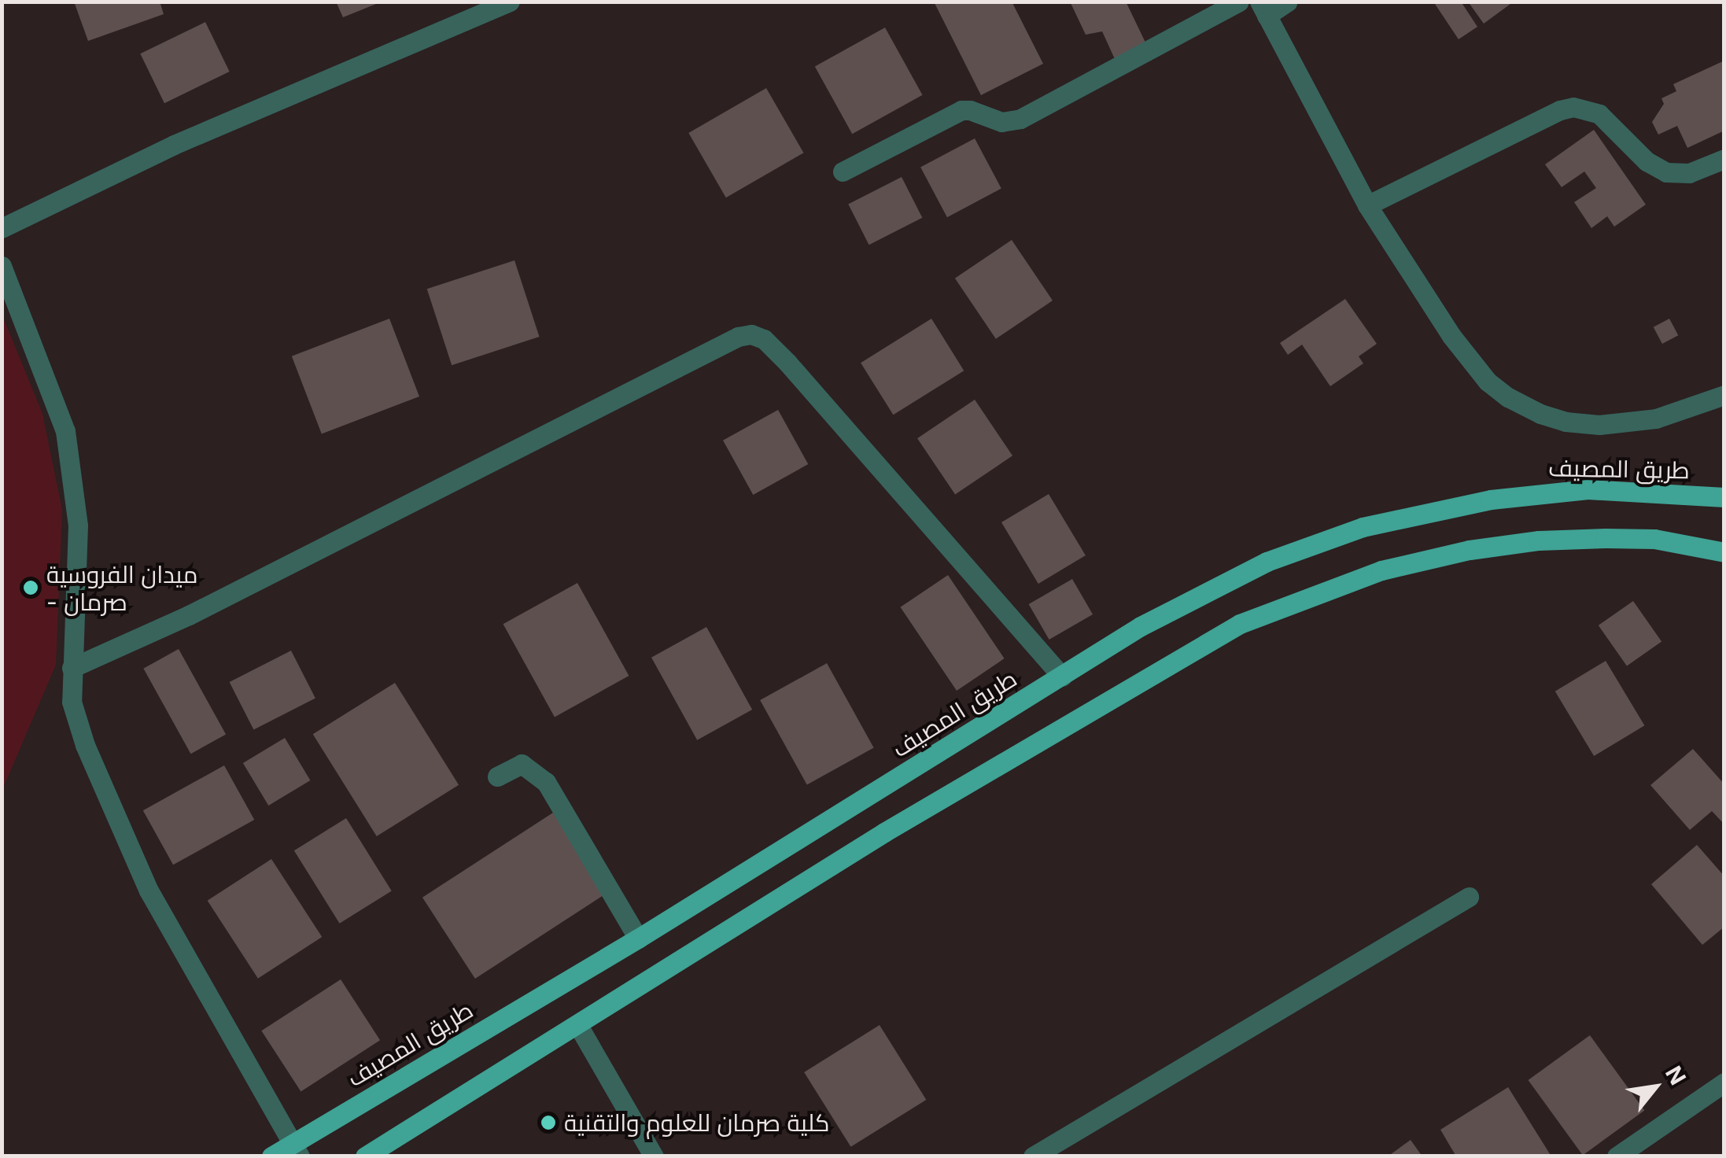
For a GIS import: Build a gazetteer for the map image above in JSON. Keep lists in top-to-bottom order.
{
  "streets": {
    "main road": ["طريق المصيف"]
  },
  "places": ["ميدان الفروسية - صرمان", "كلية صرمان للعلوم والتقنية"],
  "north": "top right"
}
